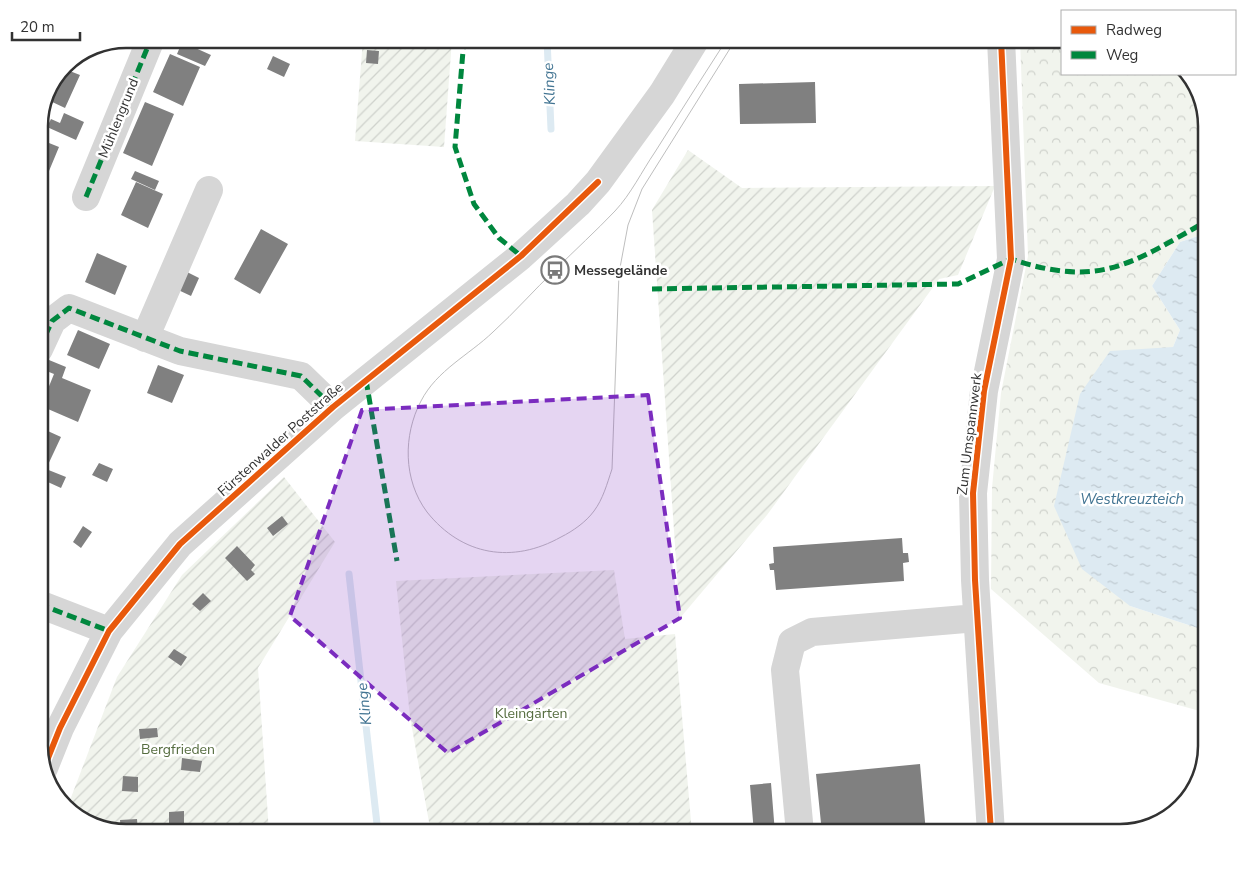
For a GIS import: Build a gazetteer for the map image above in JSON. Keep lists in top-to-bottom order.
{
  "streets": {
    "street": ["Mühlengrund", "Zum Umspannwerk", "Fürstenwalder Poststraße"]
  },
  "water": ["Klinge", "Westkreuzteich"],
  "parks": ["Kleingärten", "Bergfrieden"],
  "places": {
    "bus stop": ["Messegelände"]
  },
  "legend": ["Radweg", "Weg"],
  "scale_bar": "20 m"
}
